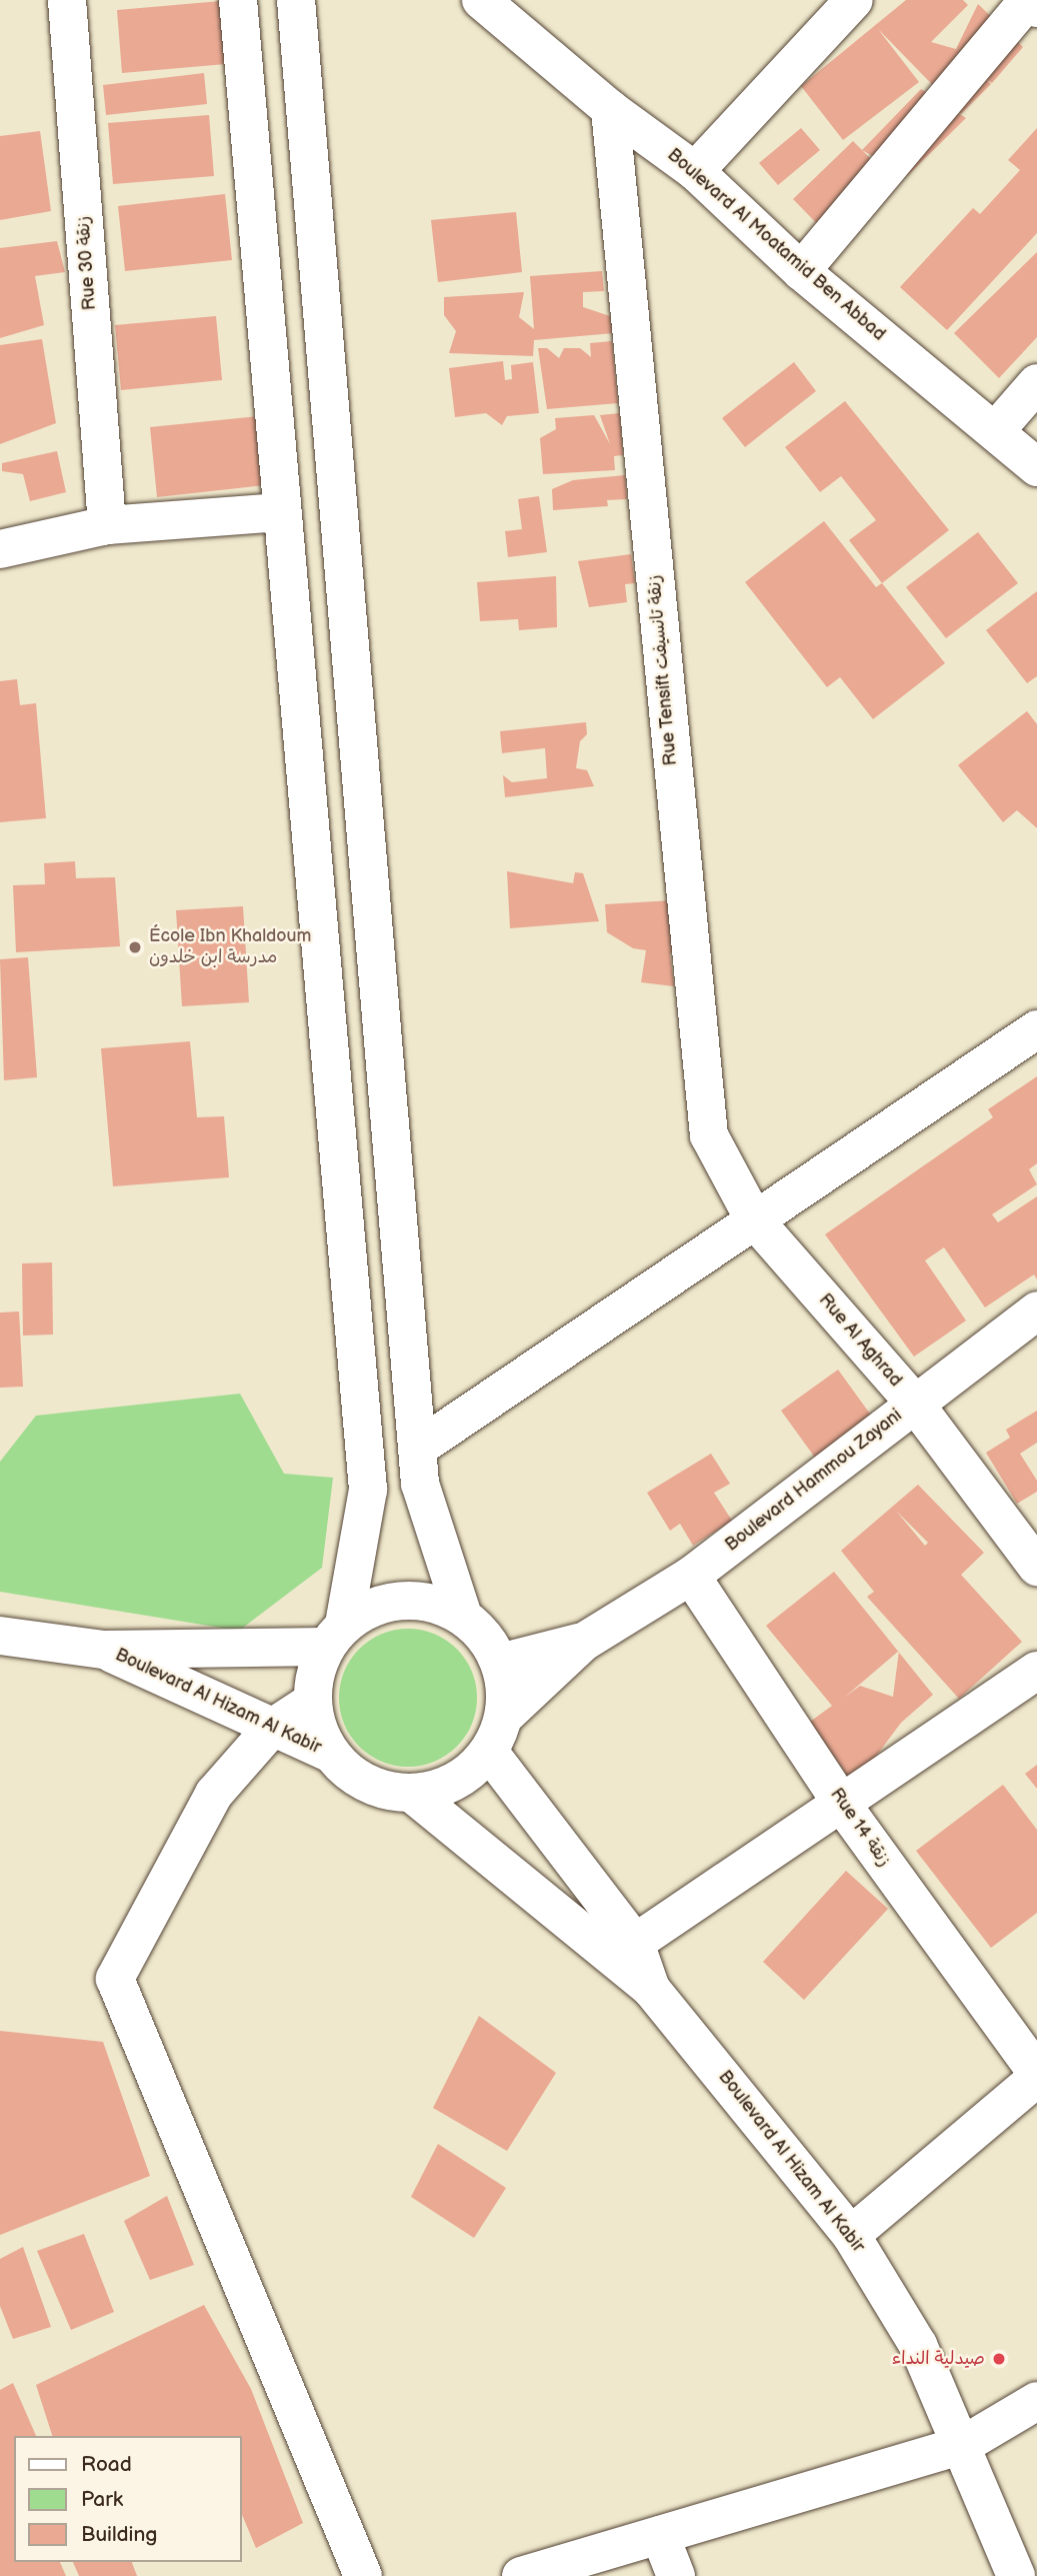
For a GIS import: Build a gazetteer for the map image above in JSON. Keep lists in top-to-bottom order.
{
  "streets": {
    "street": [
      "Boulevard Al Moatamid Ben Abbad",
      "Rue 30 زنقة",
      "Rue Tensift زنقة تانسيفت",
      "Rue Al Aghrad",
      "Boulevard Hammou Zayani",
      "Boulevard Al Hizam Al Kabir",
      "Rue 14 زنقة"
    ]
  },
  "crossings": [
    ["Boulevard Al Moatamid Ben Abbad", "Rue Tensift زنقة تانسيفت"],
    ["Rue Tensift زنقة تانسيفت", "Rue Al Aghrad"],
    ["Rue Al Aghrad", "Boulevard Hammou Zayani"],
    ["Boulevard Hammou Zayani", "Rue 14 زنقة"]
  ],
  "places": ["École Ibn Khaldoum مدرسة ابن خلدون", "صيدلية النداء"],
  "legend": ["Road", "Park", "Building"]
}
